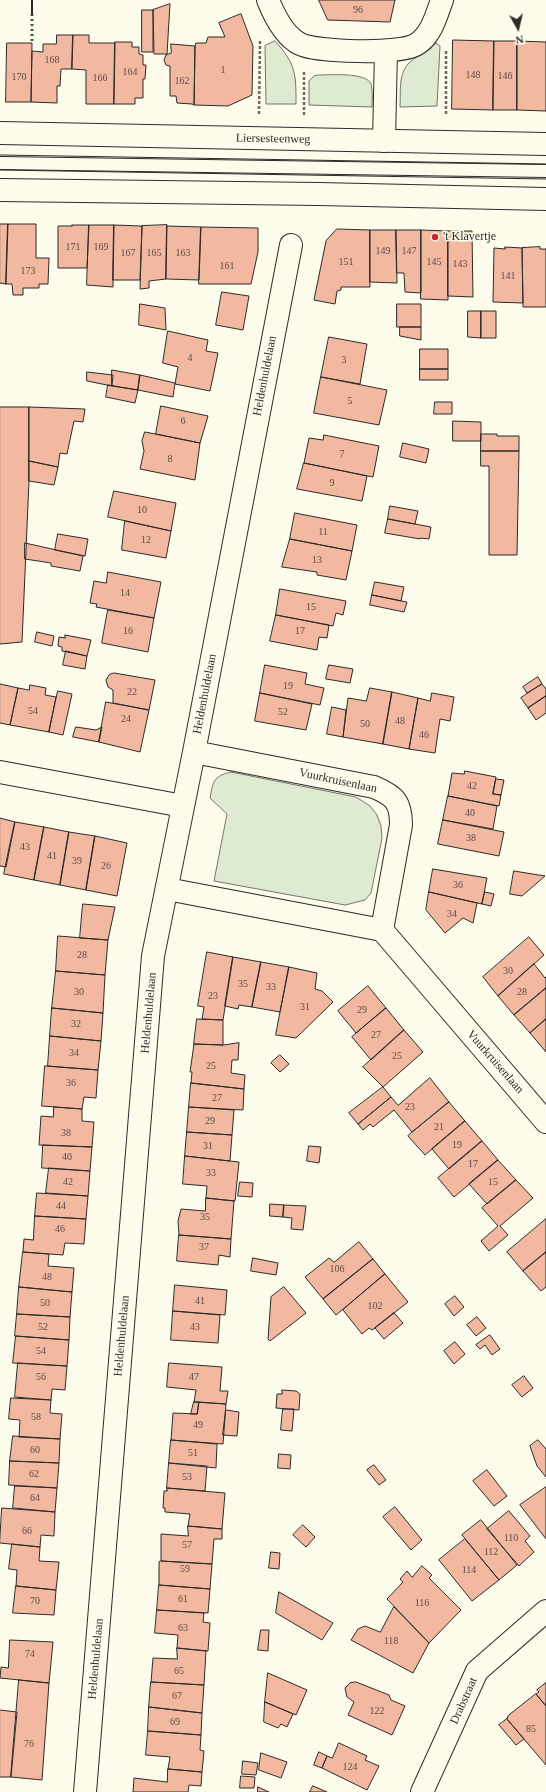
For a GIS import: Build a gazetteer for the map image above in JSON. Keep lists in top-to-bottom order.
{
  "streets": {
    "street": [
      "Liersesteenweg",
      "Heldenhuldelaan",
      "Vuurkruisenlaan",
      "Drabstraat"
    ]
  },
  "crossings": [
    ["Heldenhuldelaan", "Vuurkruisenlaan"]
  ],
  "places": ["'t Klavertje"],
  "house_numbers": [
    "96",
    "168",
    "1",
    "164",
    "148",
    "146",
    "170",
    "166",
    "162",
    "171",
    "169",
    "149",
    "147",
    "167",
    "165",
    "163",
    "151",
    "145",
    "143",
    "161",
    "173",
    "141",
    "4",
    "3",
    "5",
    "6",
    "7",
    "8",
    "9",
    "10",
    "11",
    "12",
    "13",
    "14",
    "15",
    "16",
    "17",
    "19",
    "22",
    "54",
    "52",
    "24",
    "48",
    "50",
    "46",
    "42",
    "40",
    "38",
    "43",
    "41",
    "39",
    "26",
    "36",
    "34",
    "28",
    "30",
    "35",
    "33",
    "30",
    "28",
    "23",
    "31",
    "29",
    "32",
    "27",
    "34",
    "25",
    "25",
    "36",
    "27",
    "23",
    "29",
    "21",
    "38",
    "19",
    "31",
    "40",
    "17",
    "33",
    "42",
    "15",
    "44",
    "35",
    "46",
    "37",
    "106",
    "48",
    "41",
    "50",
    "102",
    "52",
    "43",
    "54",
    "56",
    "47",
    "58",
    "49",
    "60",
    "51",
    "62",
    "53",
    "64",
    "66",
    "110",
    "57",
    "112",
    "59",
    "114",
    "61",
    "70",
    "116",
    "63",
    "118",
    "74",
    "65",
    "67",
    "122",
    "69",
    "85",
    "76",
    "124"
  ],
  "north": "bottom"
}
